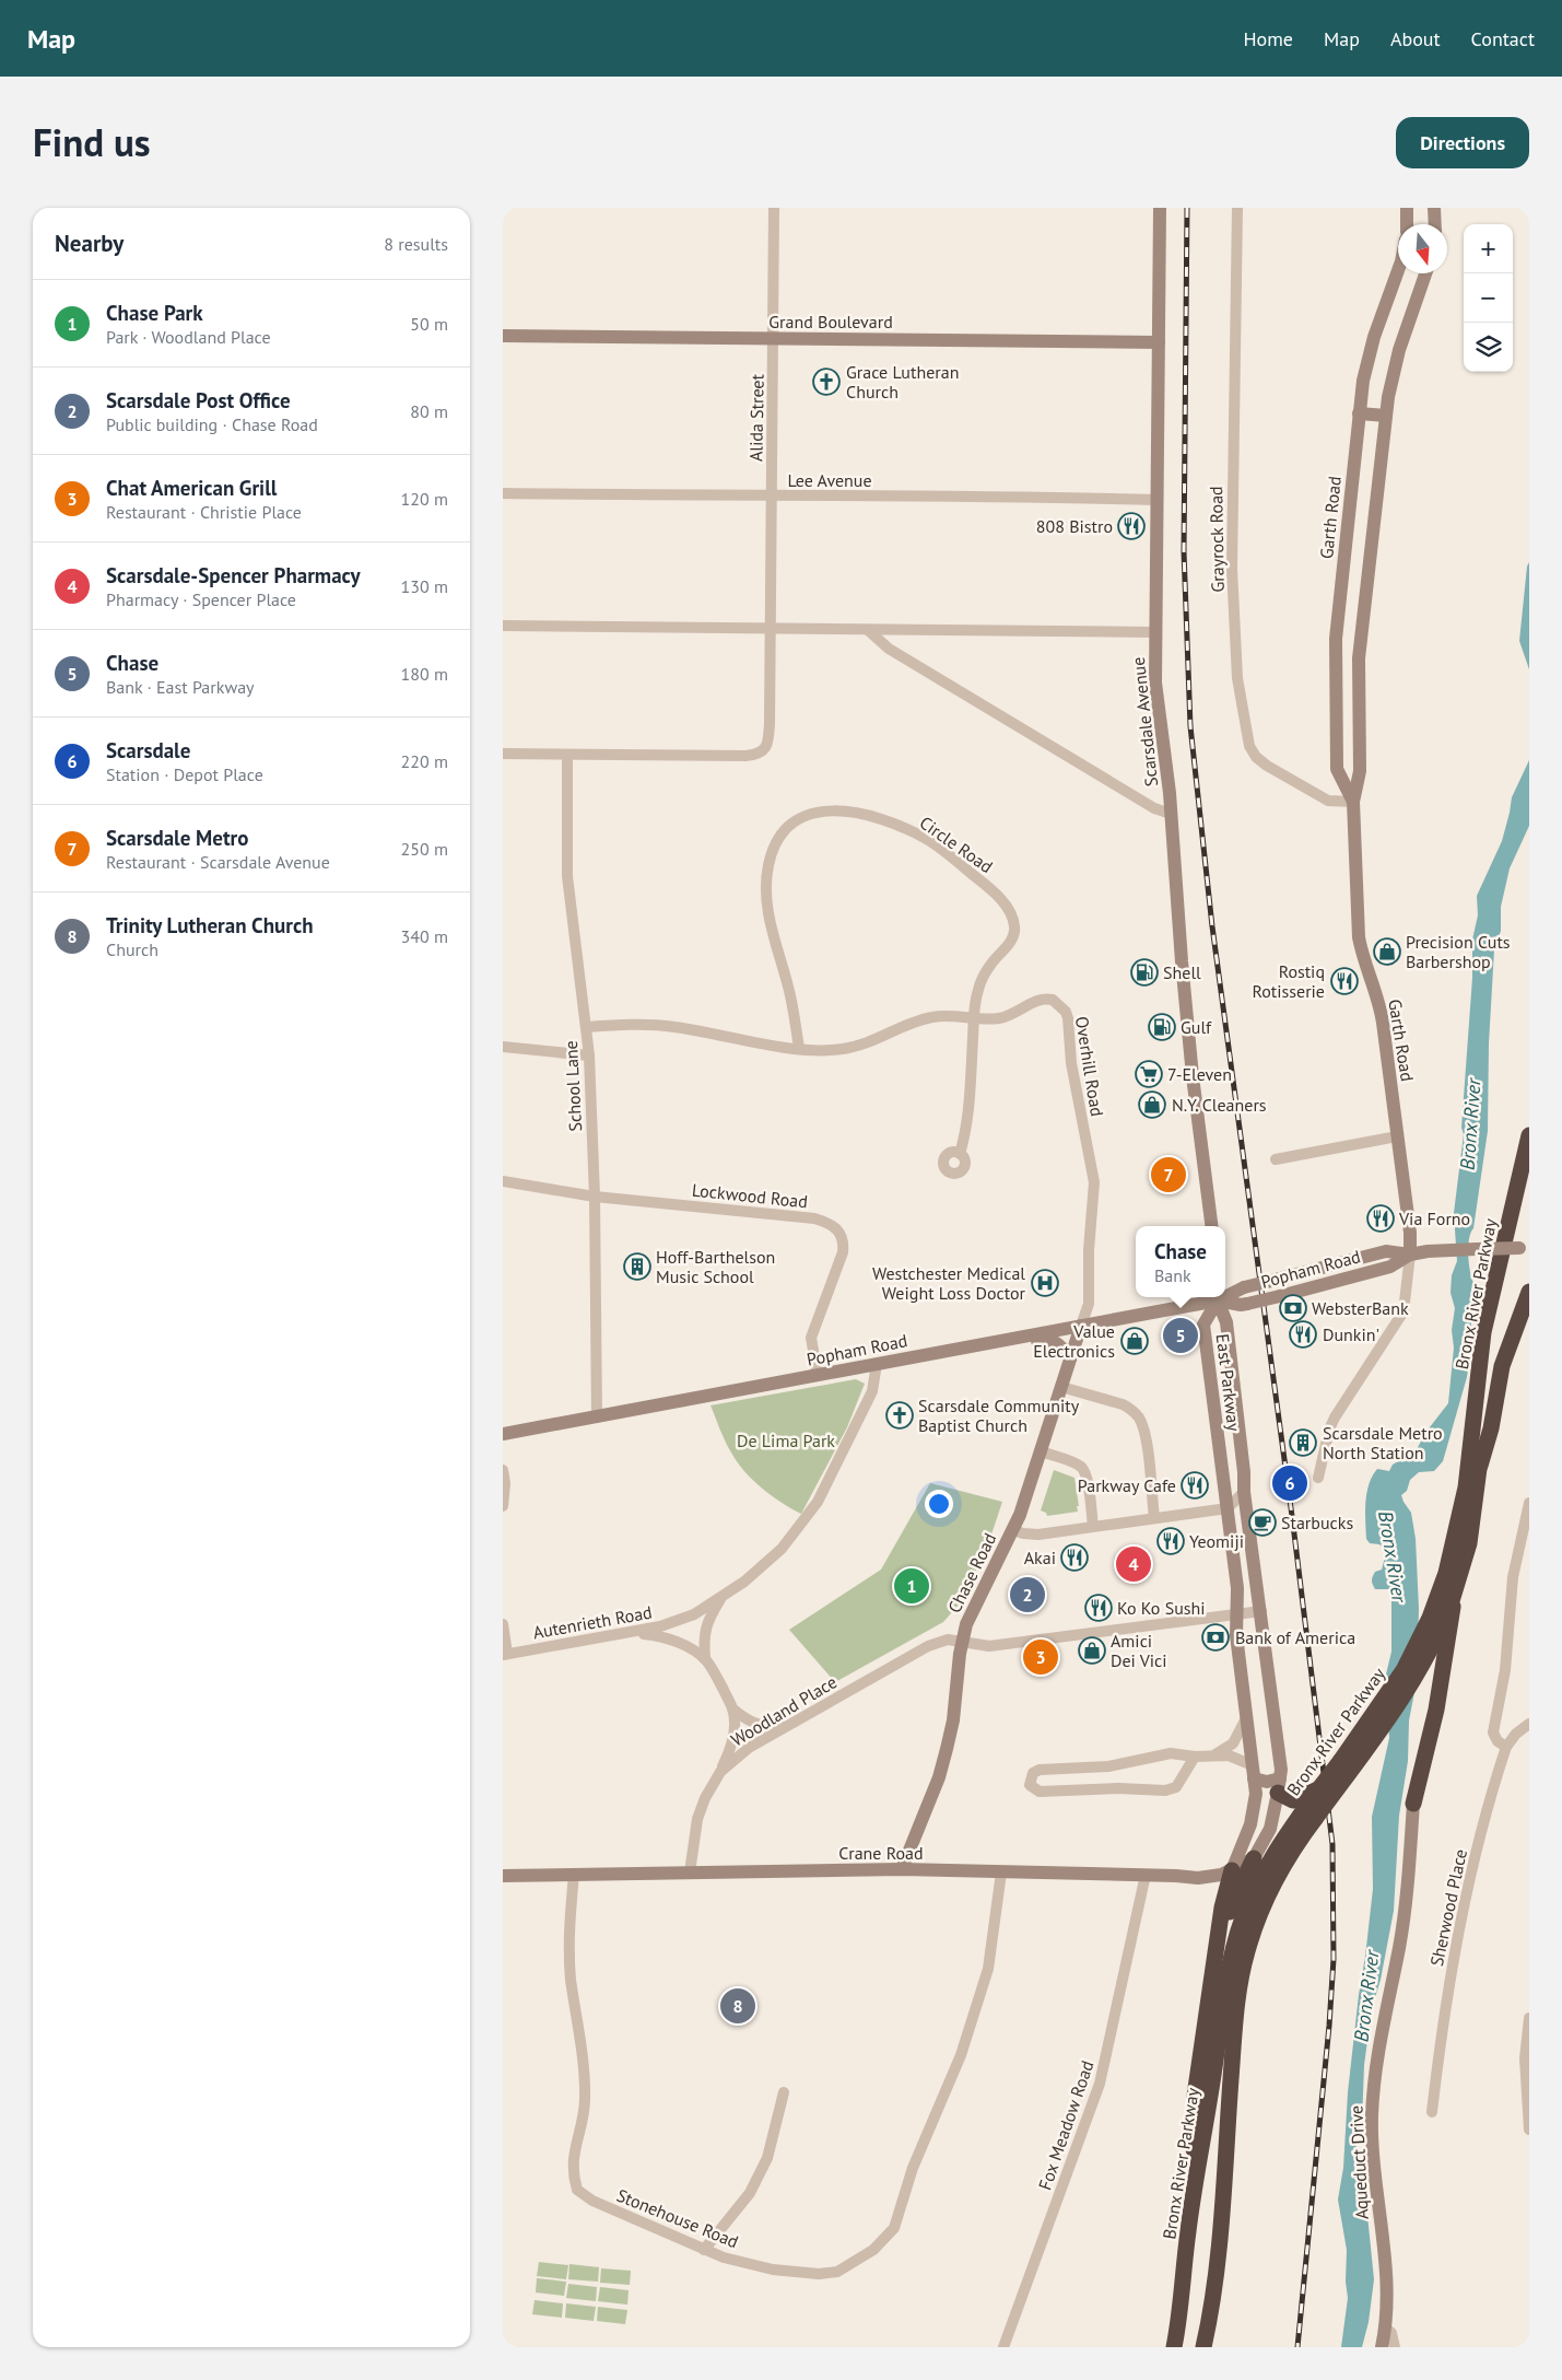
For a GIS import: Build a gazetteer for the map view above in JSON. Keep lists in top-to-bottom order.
{
  "streets": {
    "highway": ["Bronx River Parkway"],
    "street": [
      "Grand Boulevard",
      "Alida Street",
      "Lee Avenue",
      "Garth Road",
      "Grayrock Road",
      "Scarsdale Avenue",
      "Circle Road",
      "Overhill Road",
      "School Lane",
      "Lockwood Road",
      "Popham Road",
      "East Parkway",
      "Chase Road",
      "Autenrieth Road",
      "Woodland Place",
      "Crane Road",
      "Sherwood Place",
      "Fox Meadow Road",
      "Aqueduct Drive",
      "Stonehouse Road"
    ]
  },
  "crossings": [
    ["Grand Boulevard", "Alida Street"],
    ["Grand Boulevard", "Scarsdale Avenue"],
    ["Alida Street", "Lee Avenue"],
    ["Alida Street", "School Lane"],
    ["Lee Avenue", "Scarsdale Avenue"],
    ["Garth Road", "Grayrock Road"],
    ["Garth Road", "Popham Road"],
    ["Circle Road", "Overhill Road"],
    ["Overhill Road", "School Lane"],
    ["Overhill Road", "Popham Road"],
    ["Overhill Road", "Chase Road"],
    ["School Lane", "Lockwood Road"],
    ["School Lane", "Popham Road"],
    ["Lockwood Road", "Popham Road"],
    ["Popham Road", "Chase Road"],
    ["Popham Road", "Autenrieth Road"],
    ["East Parkway", "Woodland Place"],
    ["East Parkway", "Crane Road"],
    ["Chase Road", "Woodland Place"],
    ["Chase Road", "Crane Road"],
    ["Woodland Place", "Crane Road"],
    ["Crane Road", "Fox Meadow Road"],
    ["Crane Road", "Stonehouse Road"]
  ],
  "water": ["Bronx River"],
  "parks": ["De Lima Park"],
  "places": {
    "church": ["Grace Lutheran Church", "Scarsdale Community Baptist Church"],
    "restaurant": [
      "808 Bistro",
      "Rostiq Rotisserie",
      "Via Forno",
      "Dunkin'",
      "Parkway Cafe",
      "Yeomiji",
      "Akai",
      "Ko Ko Sushi"
    ],
    "shop": [
      "Precision Cuts Barbershop",
      "N.Y. Cleaners",
      "Value Electronics",
      "Amici Dei Vici"
    ],
    "fuel station": ["Shell", "Gulf"],
    "supermarket": ["7-Eleven"],
    "building": ["Hoff-Barthelson Music School", "Scarsdale Metro North Station"],
    "hospital": ["Westchester Medical Weight Loss Doctor"],
    "bank": ["WebsterBank", "Bank of America"],
    "cafe": ["Starbucks"]
  },
  "north": "bottom",
  "page": {
    "header": "Map",
    "nav": [
      "Home",
      "Map",
      "About",
      "Contact"
    ],
    "title": "Find us",
    "buttons": "Directions",
    "heading": ["Nearby", "8 results"],
    "map_buttons": ["+", "−"],
    "list": [
      {
        "mark": "1",
        "name": "Chase Park",
        "note": "Park · Woodland Place",
        "value": "50 m"
      },
      {
        "mark": "2",
        "name": "Scarsdale Post Office",
        "note": "Public building · Chase Road",
        "value": "80 m"
      },
      {
        "mark": "3",
        "name": "Chat American Grill",
        "note": "Restaurant · Christie Place",
        "value": "120 m"
      },
      {
        "mark": "4",
        "name": "Scarsdale-Spencer Pharmacy",
        "note": "Pharmacy · Spencer Place",
        "value": "130 m"
      },
      {
        "mark": "5",
        "name": "Chase",
        "note": "Bank · East Parkway",
        "value": "180 m"
      },
      {
        "mark": "6",
        "name": "Scarsdale",
        "note": "Station · Depot Place",
        "value": "220 m"
      },
      {
        "mark": "7",
        "name": "Scarsdale Metro",
        "note": "Restaurant · Scarsdale Avenue",
        "value": "250 m"
      },
      {
        "mark": "8",
        "name": "Trinity Lutheran Church",
        "note": "Church",
        "value": "340 m"
      }
    ],
    "pins": [
      "7",
      "5",
      "6",
      "4",
      "1",
      "2",
      "3",
      "8"
    ],
    "popup": ["Chase", "Bank"]
  }
}
